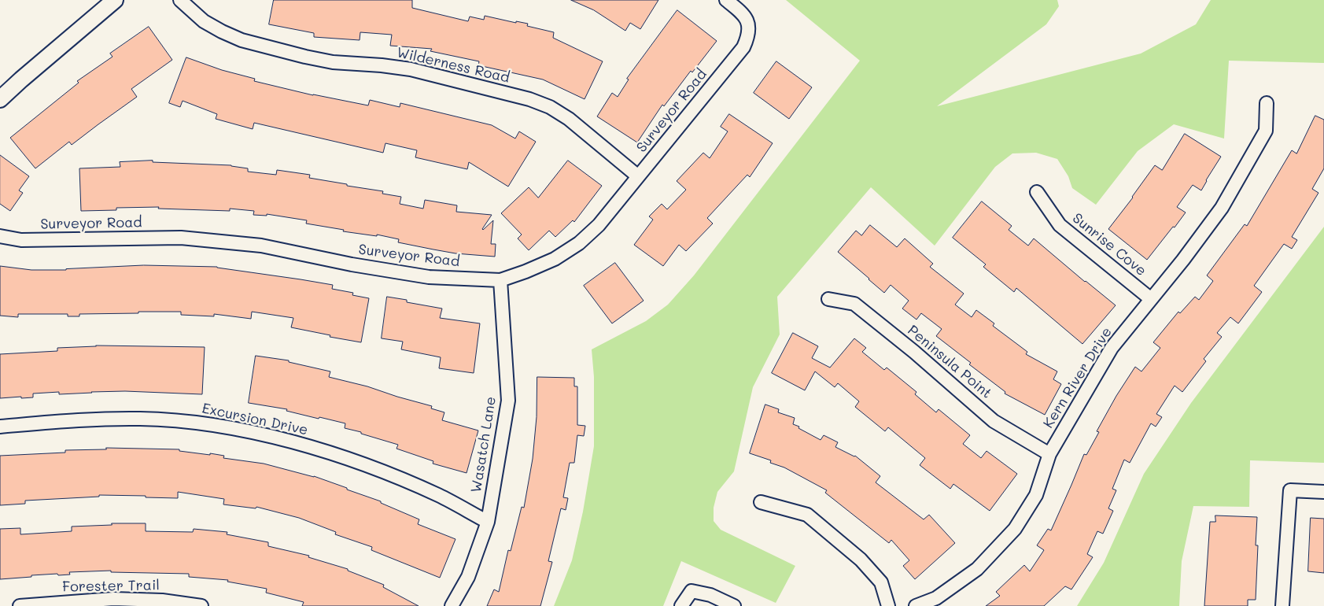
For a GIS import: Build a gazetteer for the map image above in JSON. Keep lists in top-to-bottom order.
{
  "streets": {
    "street": [
      "Wilderness Road",
      "Surveyor Road",
      "Sunrise Cove",
      "Peninsula Point",
      "Kern River Drive",
      "Excursion Drive",
      "Wasatch Lane",
      "Forester Trail"
    ]
  },
  "crossings": [
    ["Wilderness Road", "Surveyor Road"],
    ["Surveyor Road", "Wasatch Lane"],
    ["Sunrise Cove", "Kern River Drive"],
    ["Peninsula Point", "Kern River Drive"],
    ["Excursion Drive", "Wasatch Lane"]
  ]
}
